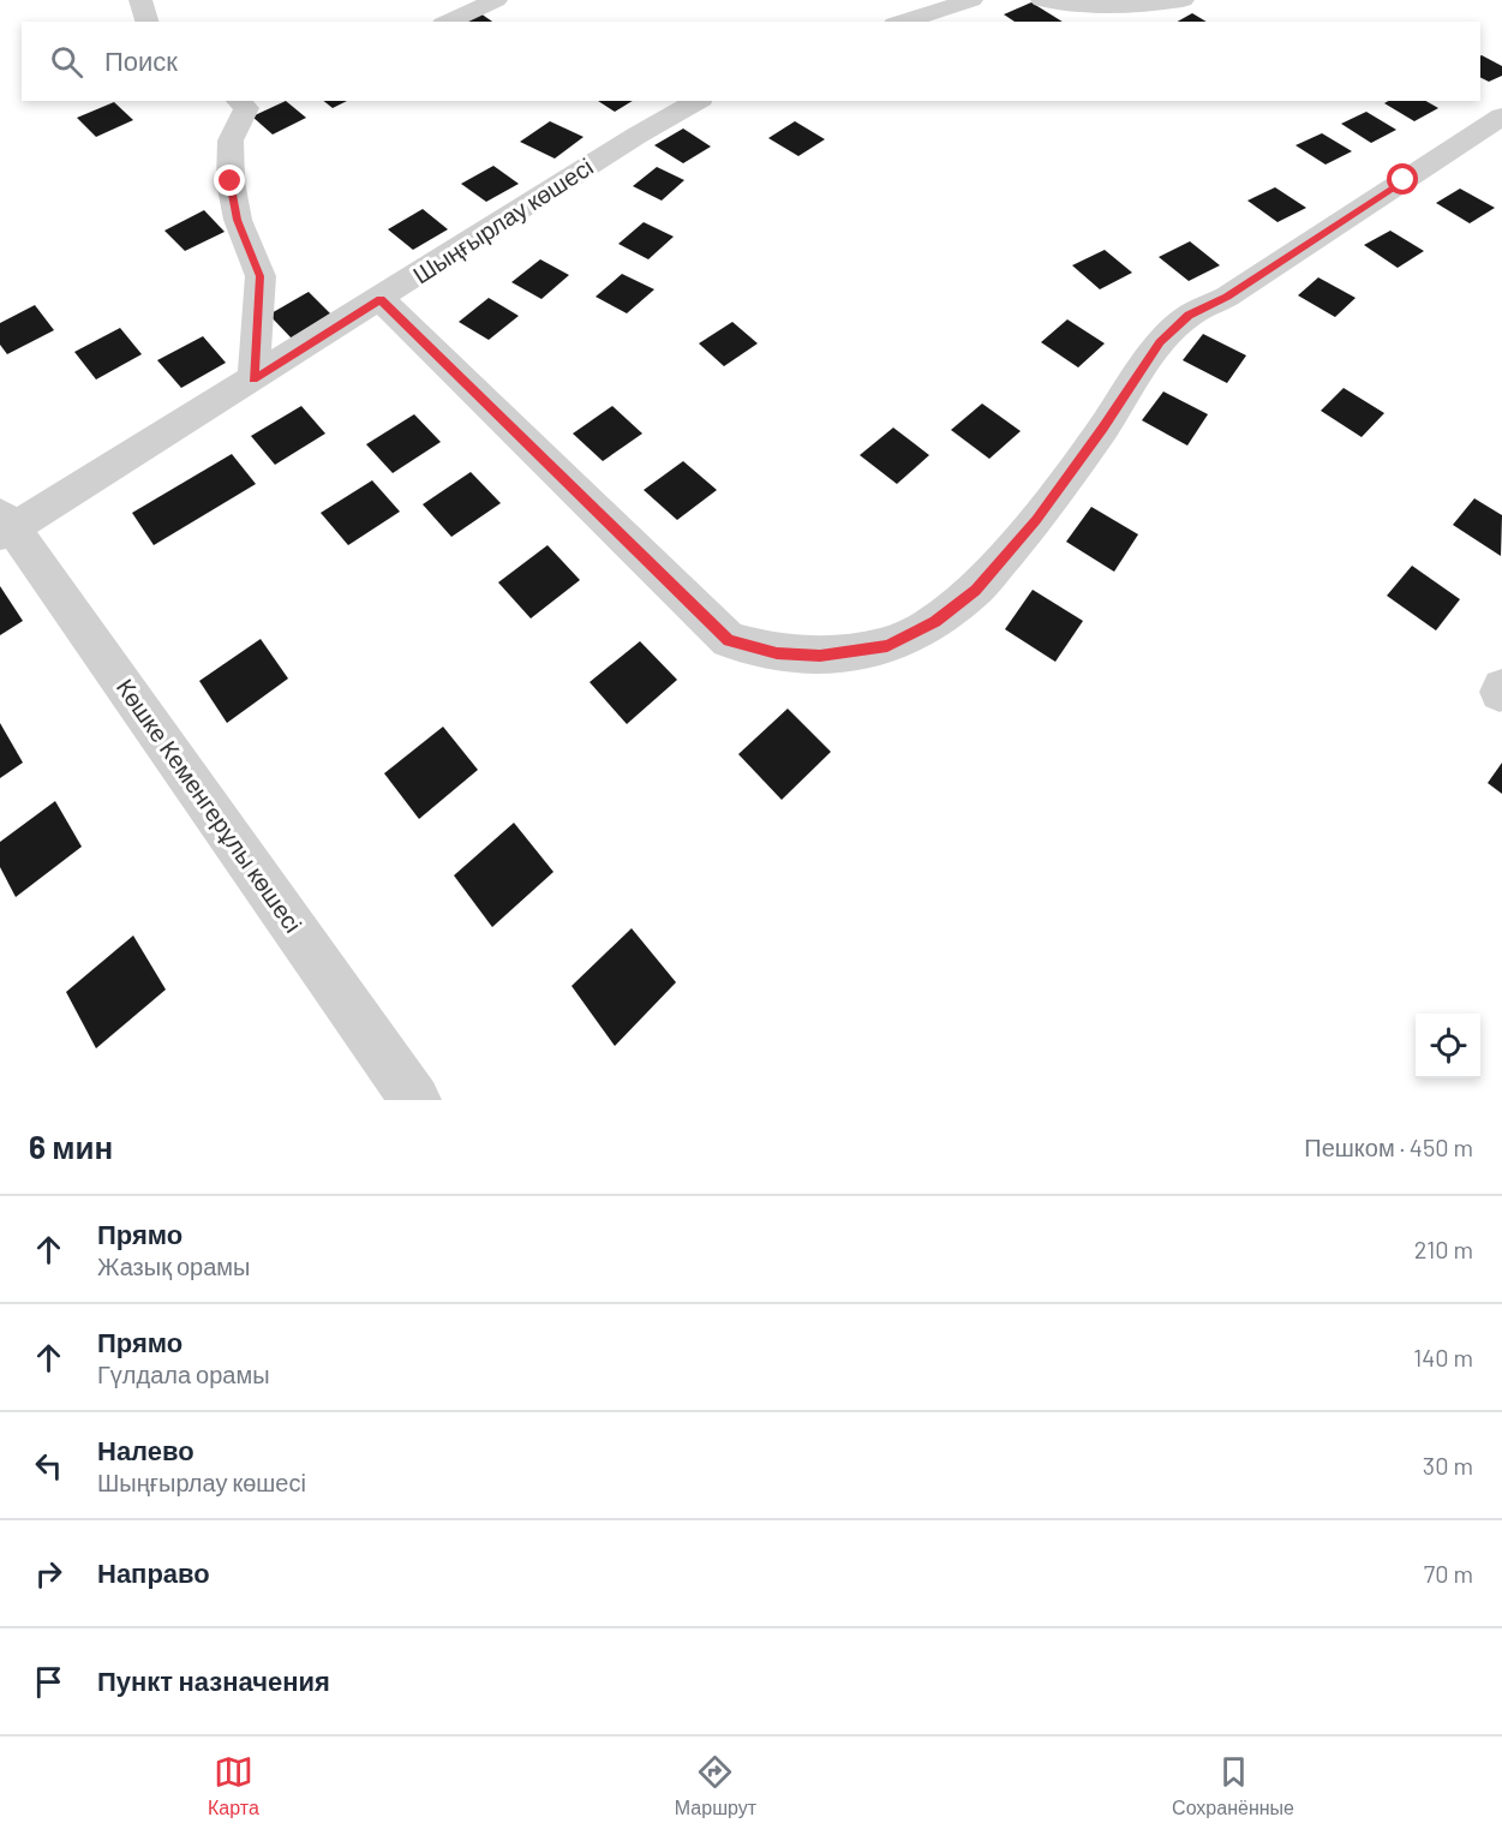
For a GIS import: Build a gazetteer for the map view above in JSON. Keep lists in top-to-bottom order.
{
  "streets": {
    "street": ["Шыңғырлау көшесі", "Көшке Кеменгерұлы көшесі"]
  },
  "crossings": [
    ["Шыңғырлау көшесі", "Көшке Кеменгерұлы көшесі"]
  ],
  "page": {
    "search": "Поиск",
    "heading": ["6 мин", "Пешком · 450 m"],
    "list": [
      ["Прямо", "Жазық орамы", "210 m"],
      ["Прямо", "Гүлдала орамы", "140 m"],
      ["Налево", "Шыңғырлау көшесі", "30 m"],
      ["Направо", "70 m"],
      "Пункт назначения"
    ],
    "nav": ["Карта", "Маршрут", "Сохранённые"]
  }
}
